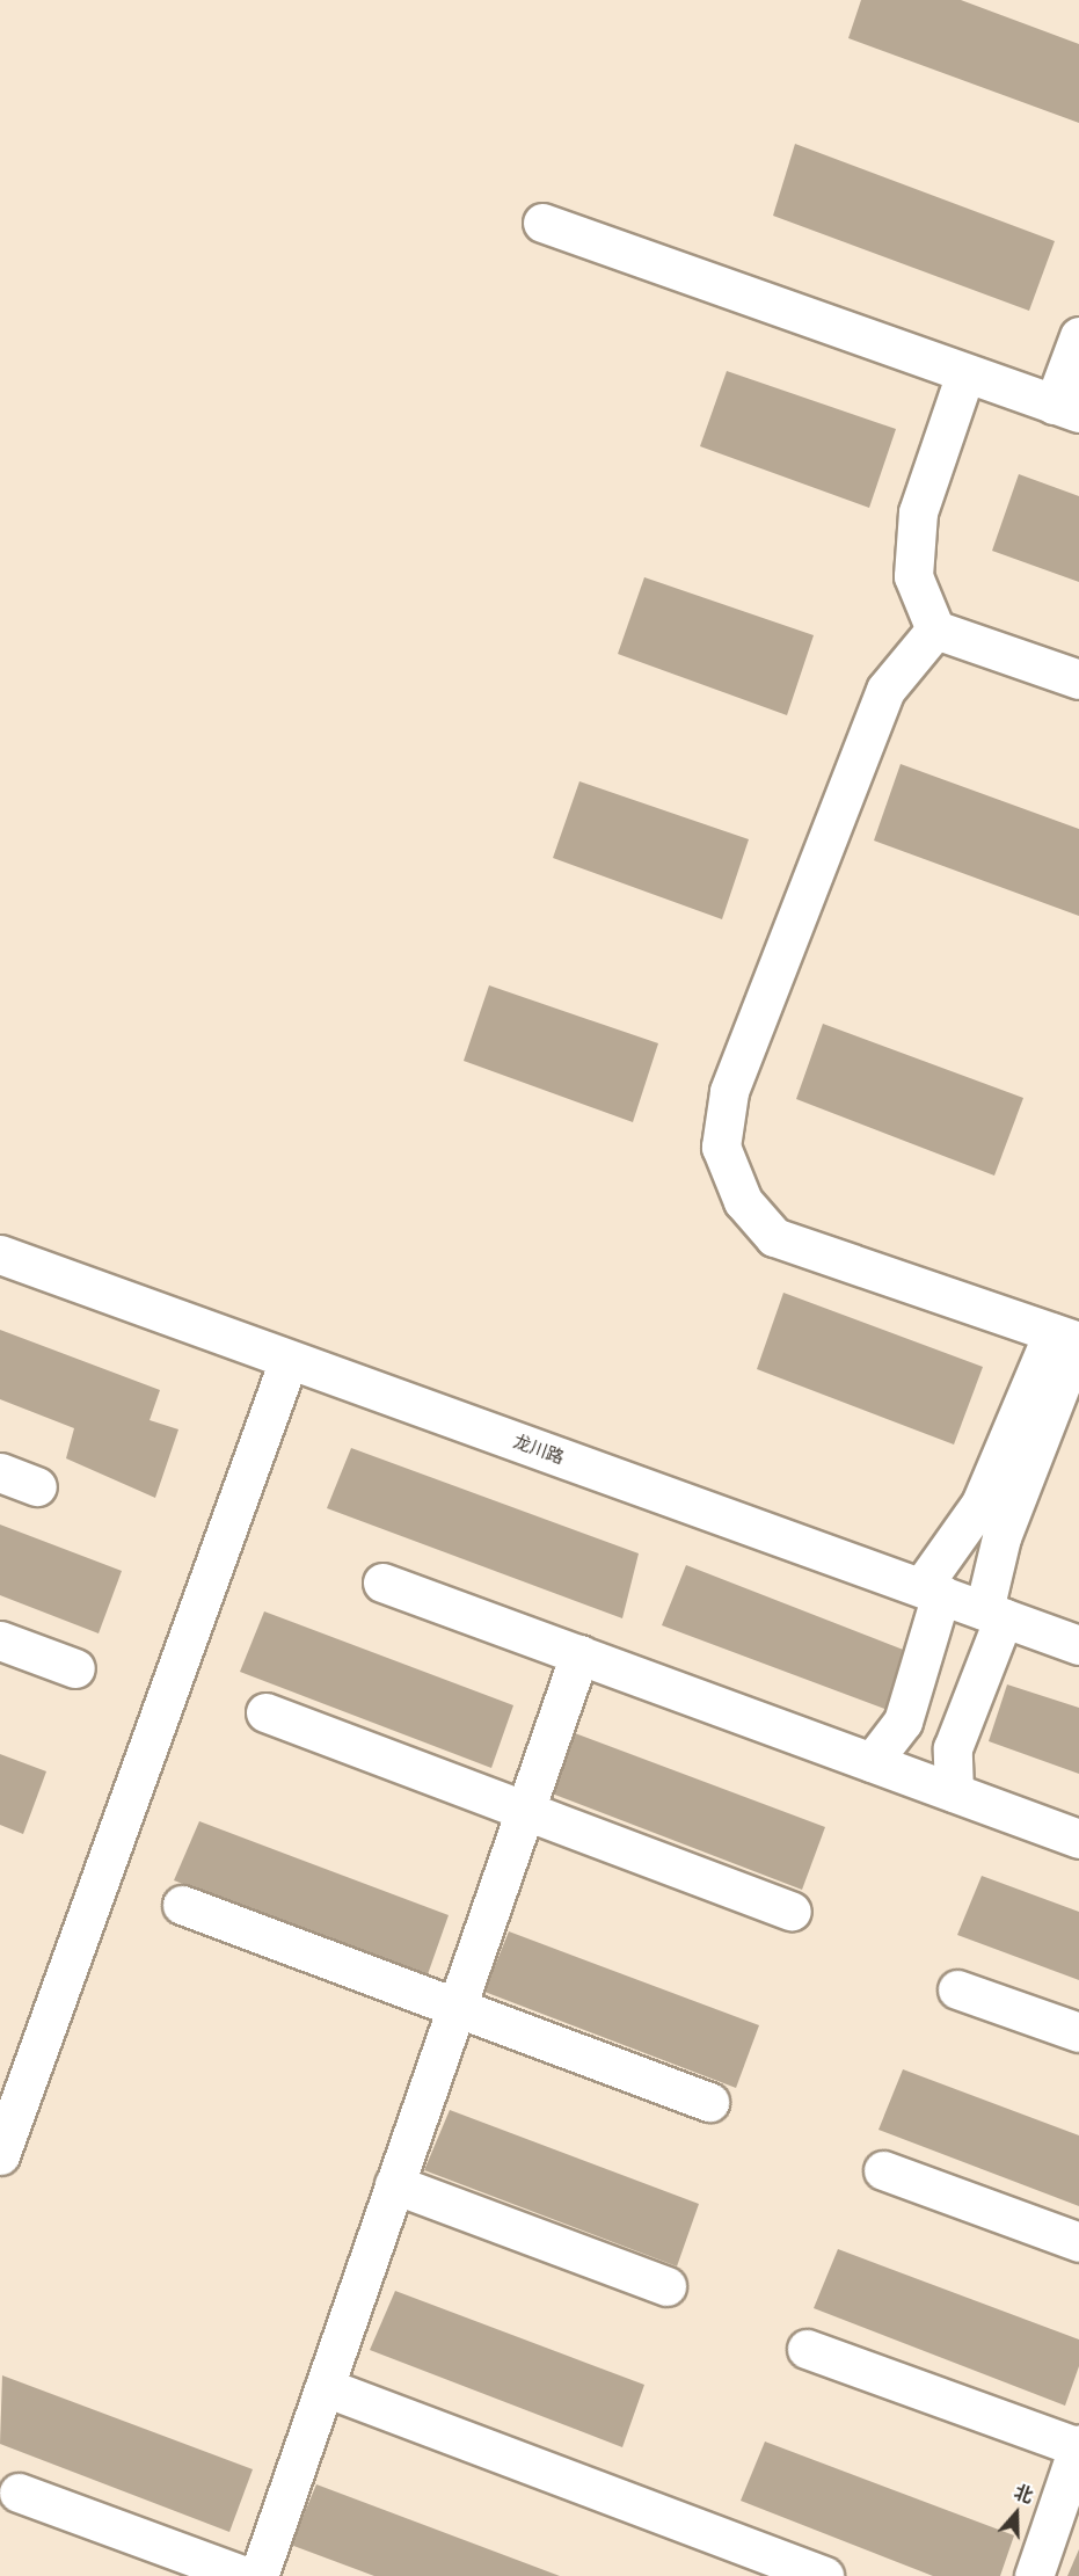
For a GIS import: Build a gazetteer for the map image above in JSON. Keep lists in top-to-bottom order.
{
  "streets": {
    "street": ["龙川路"]
  },
  "north": "top"
}
